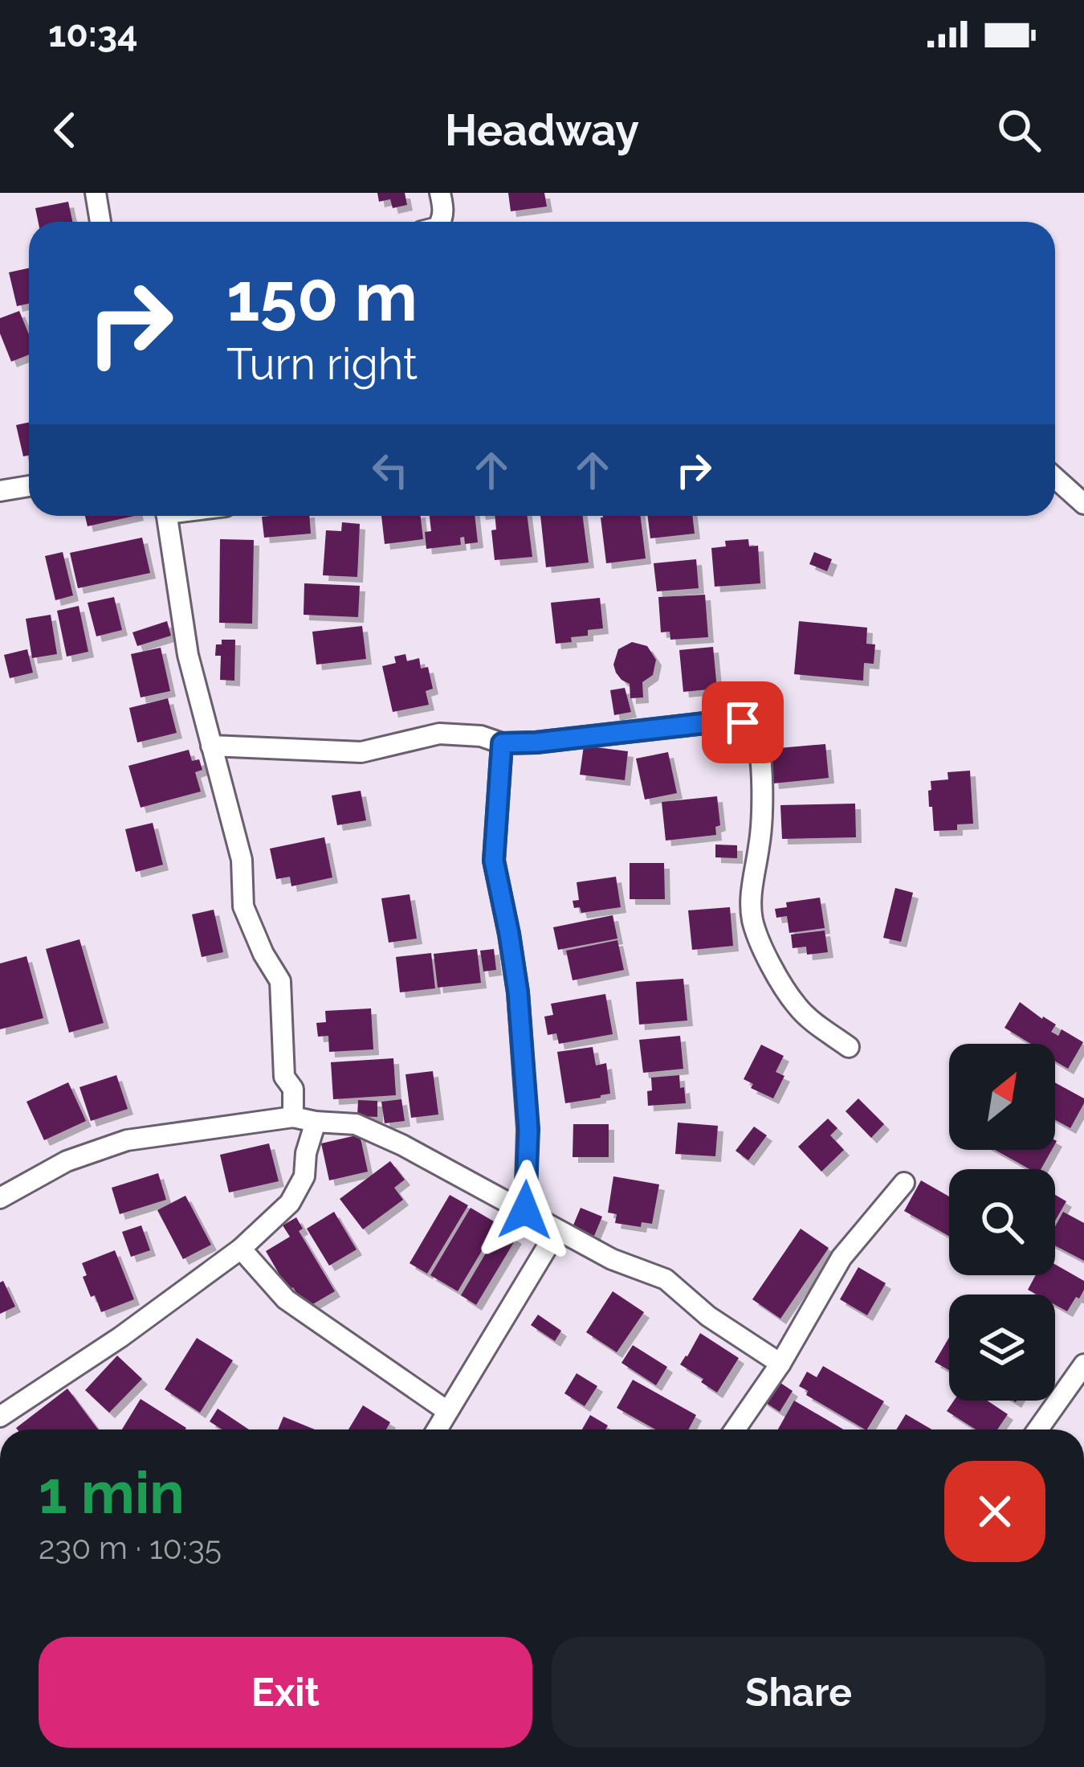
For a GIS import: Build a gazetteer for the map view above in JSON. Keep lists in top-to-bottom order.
{
  "north": "top right",
  "page": {
    "status": "10:34",
    "header": "Headway",
    "turn": ["150 m", "Turn right"],
    "heading": ["1 min", "230 m · 10:35"],
    "buttons": ["Exit", "Share"]
  }
}
